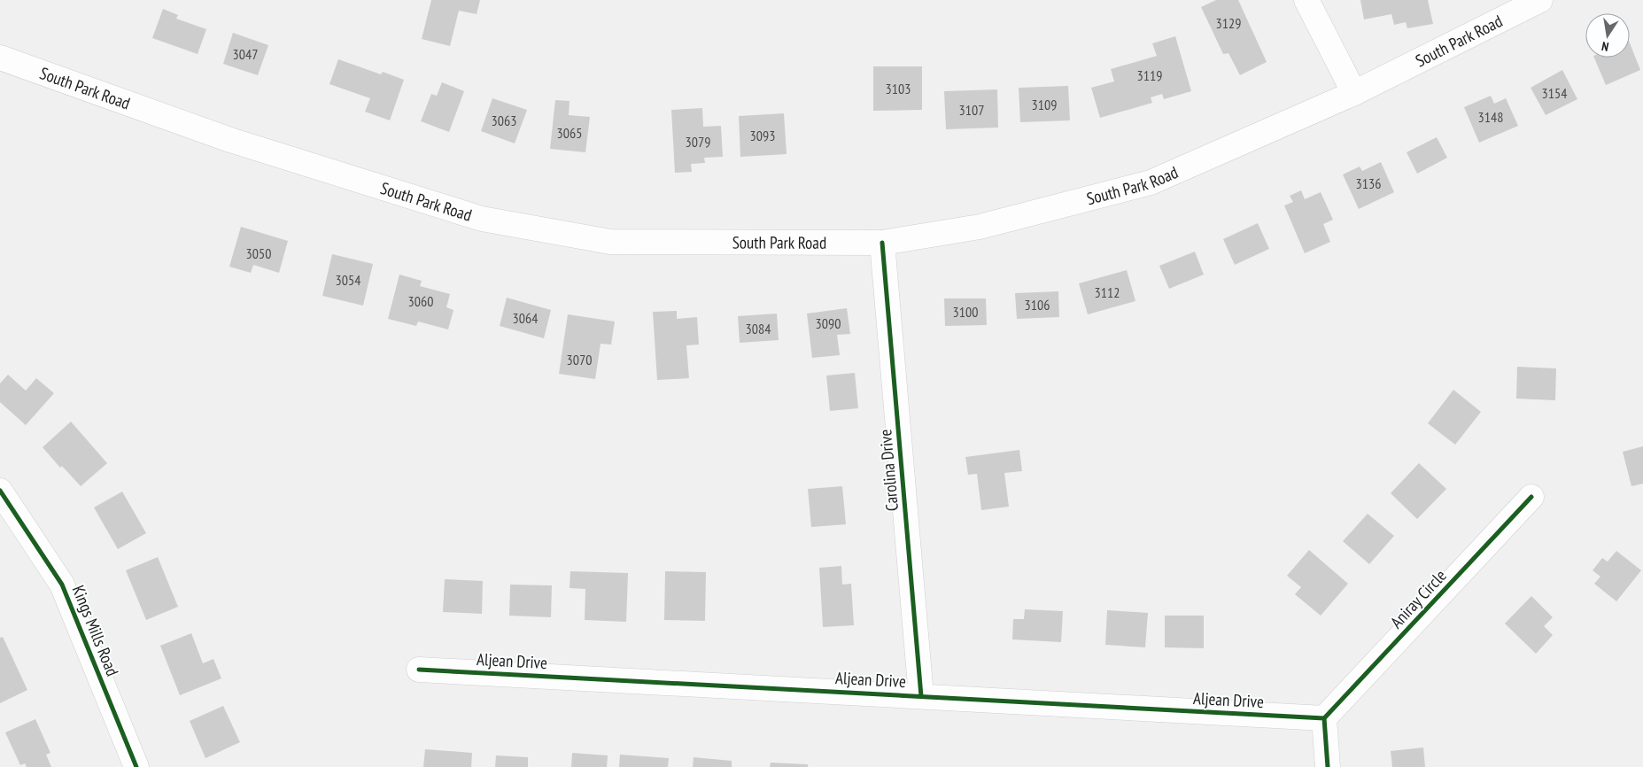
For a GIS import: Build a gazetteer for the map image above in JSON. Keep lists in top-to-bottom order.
{
  "streets": {
    "street": [
      "South Park Road",
      "Carolina Drive",
      "Aniray Circle",
      "Kings Mills Road",
      "Aljean Drive"
    ]
  },
  "crossings": [
    ["South Park Road", "Carolina Drive"],
    ["Carolina Drive", "Aljean Drive"],
    ["Aniray Circle", "Aljean Drive"]
  ],
  "house_numbers": [
    "3129",
    "3047",
    "3119",
    "3103",
    "3154",
    "3109",
    "3107",
    "3148",
    "3063",
    "3065",
    "3093",
    "3079",
    "3136",
    "3050",
    "3054",
    "3112",
    "3060",
    "3106",
    "3100",
    "3064",
    "3090",
    "3084",
    "3070"
  ],
  "north": "bottom"
}
